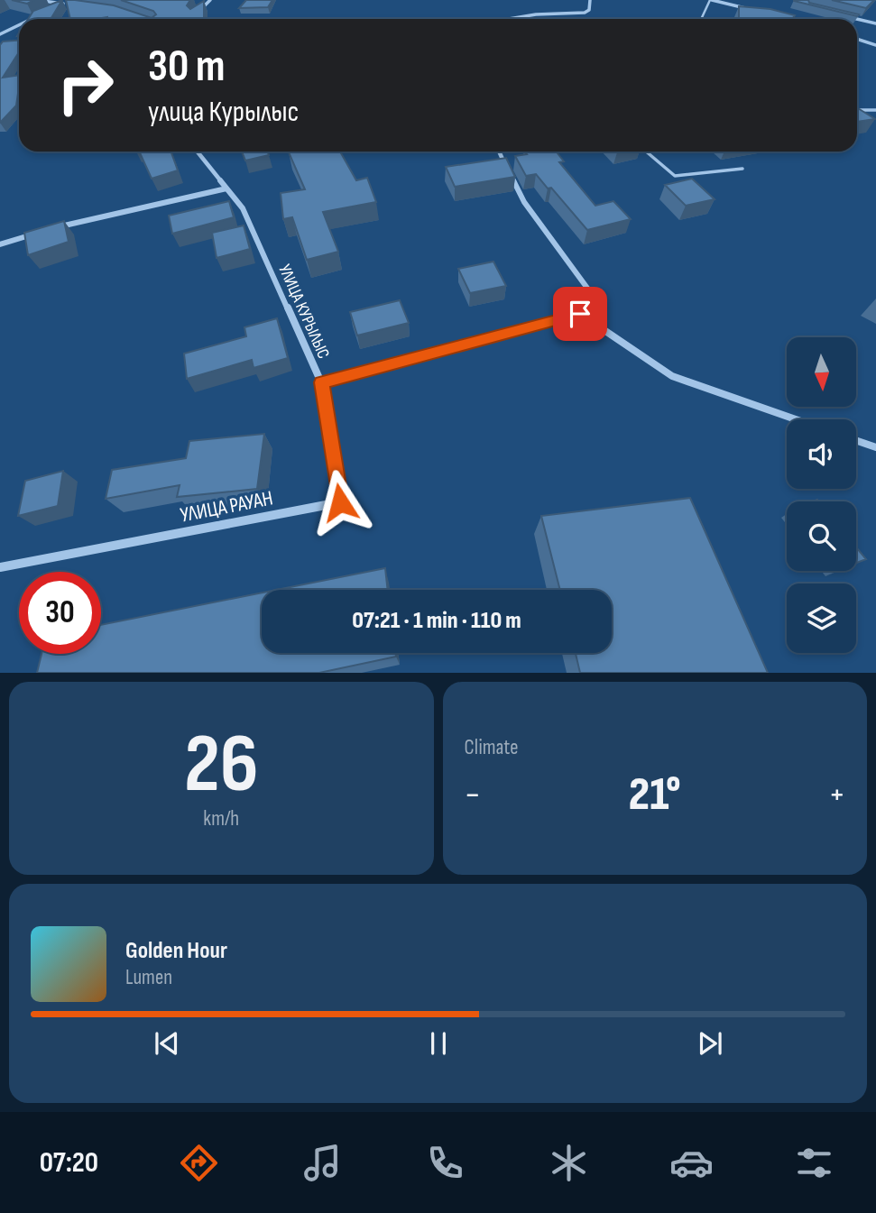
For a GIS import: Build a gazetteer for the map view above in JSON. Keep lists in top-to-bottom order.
{
  "streets": {
    "street": ["УЛИЦА КУРЫЛЫС", "УЛИЦА РАУАН"]
  },
  "crossings": [
    ["УЛИЦА КУРЫЛЫС", "УЛИЦА РАУАН"]
  ],
  "north": "bottom",
  "page": {
    "turn": ["30 m", "улица Курылыс"],
    "limit": "30",
    "trip": "07:21 · 1 min · 110 m",
    "tile": [
      ["26", "km/h"],
      "Climate"
    ],
    "heat": ["−", "21°", "+"],
    "song": ["Golden Hour", "Lumen"],
    "tabs": "07:20"
  }
}
